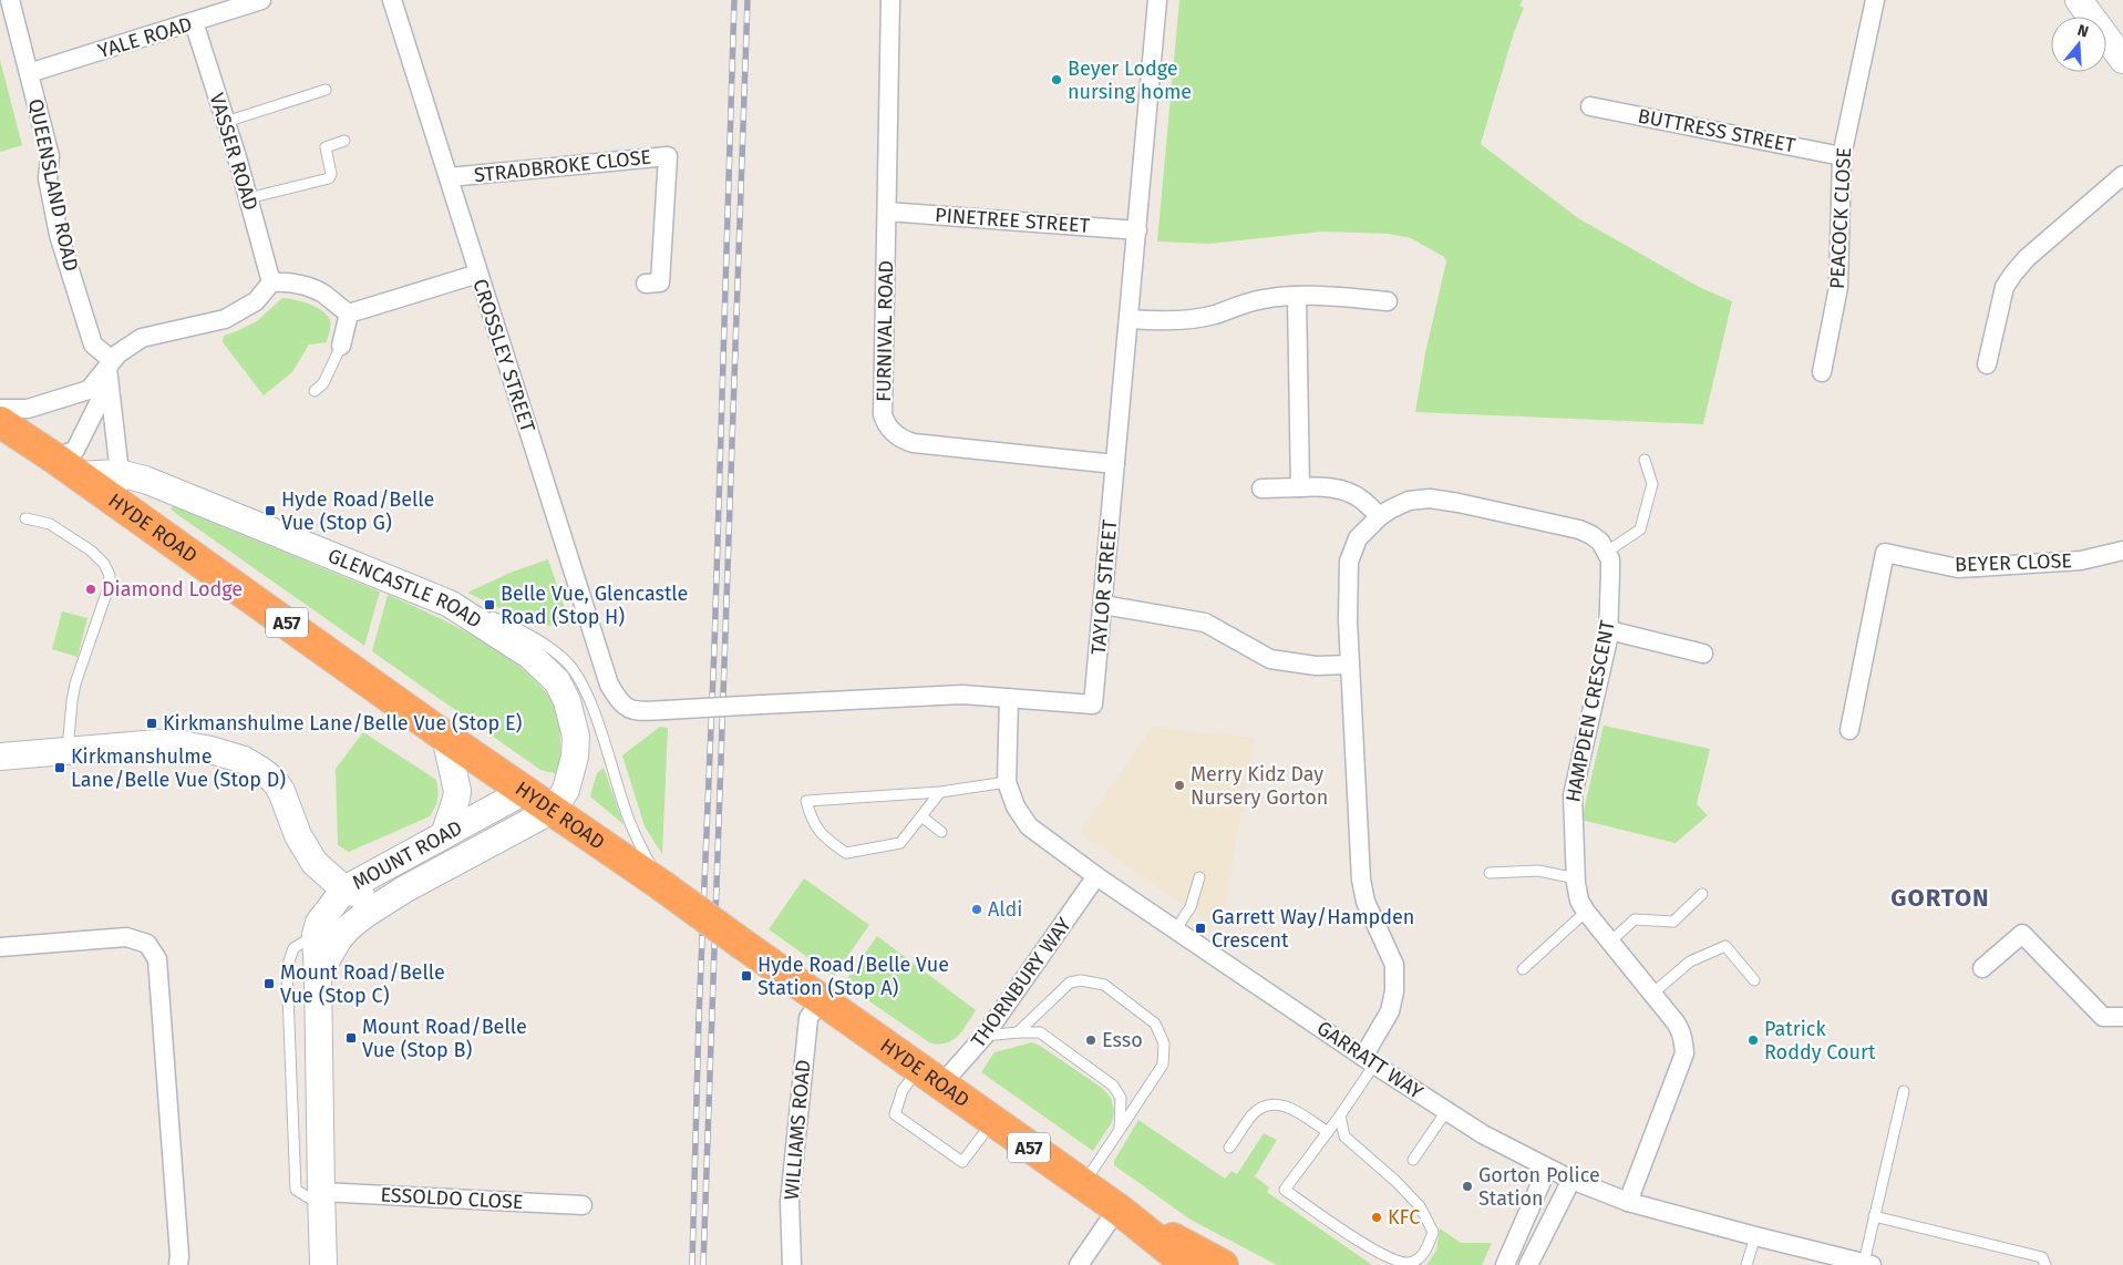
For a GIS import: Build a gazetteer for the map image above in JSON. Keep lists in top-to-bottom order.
{
  "streets": {
    "highway": ["HYDE ROAD", "A57"],
    "main road": ["GLENCASTLE ROAD", "MOUNT ROAD"],
    "street": [
      "YALE ROAD",
      "BUTTRESS STREET",
      "VASSER ROAD",
      "STRADBROKE CLOSE",
      "QUEENSLAND ROAD",
      "PEACOCK CLOSE",
      "PINETREE STREET",
      "FURNIVAL ROAD",
      "CROSSLEY STREET",
      "BEYER CLOSE",
      "TAYLOR STREET",
      "HAMPDEN CRESCENT",
      "THORNBURY WAY",
      "GARRATT WAY",
      "WILLIAMS ROAD",
      "ESSOLDO CLOSE"
    ]
  },
  "crossings": [
    ["YALE ROAD", "VASSER ROAD"],
    ["YALE ROAD", "QUEENSLAND ROAD"],
    ["BUTTRESS STREET", "PEACOCK CLOSE"],
    ["STRADBROKE CLOSE", "CROSSLEY STREET"],
    ["PINETREE STREET", "FURNIVAL ROAD"],
    ["PINETREE STREET", "TAYLOR STREET"],
    ["FURNIVAL ROAD", "TAYLOR STREET"],
    ["CROSSLEY STREET", "TAYLOR STREET"],
    ["HYDE ROAD", "GLENCASTLE ROAD"],
    ["HYDE ROAD", "MOUNT ROAD"],
    ["HYDE ROAD", "THORNBURY WAY"],
    ["HYDE ROAD", "WILLIAMS ROAD"],
    ["TAYLOR STREET", "GARRATT WAY"],
    ["GLENCASTLE ROAD", "MOUNT ROAD"],
    ["HAMPDEN CRESCENT", "GARRATT WAY"],
    ["MOUNT ROAD", "ESSOLDO CLOSE"],
    ["THORNBURY WAY", "GARRATT WAY"]
  ],
  "districts": ["GORTON"],
  "places": {
    "other": [
      "Beyer Lodge nursing home",
      "Diamond Lodge",
      "Merry Kidz Day Nursery Gorton",
      "Aldi",
      "Esso",
      "Patrick Roddy Court",
      "Gorton Police Station",
      "KFC"
    ],
    "transit": [
      "Hyde Road/Belle Vue (Stop G)",
      "Belle Vue, Glencastle Road (Stop H)",
      "Kirkmanshulme Lane/Belle Vue (Stop E)",
      "Kirkmanshulme Lane/Belle Vue (Stop D)",
      "Garrett Way/Hampden Crescent",
      "Hyde Road/Belle Vue Station (Stop A)",
      "Mount Road/Belle Vue (Stop C)",
      "Mount Road/Belle Vue (Stop B)"
    ]
  },
  "north": "top"
}
